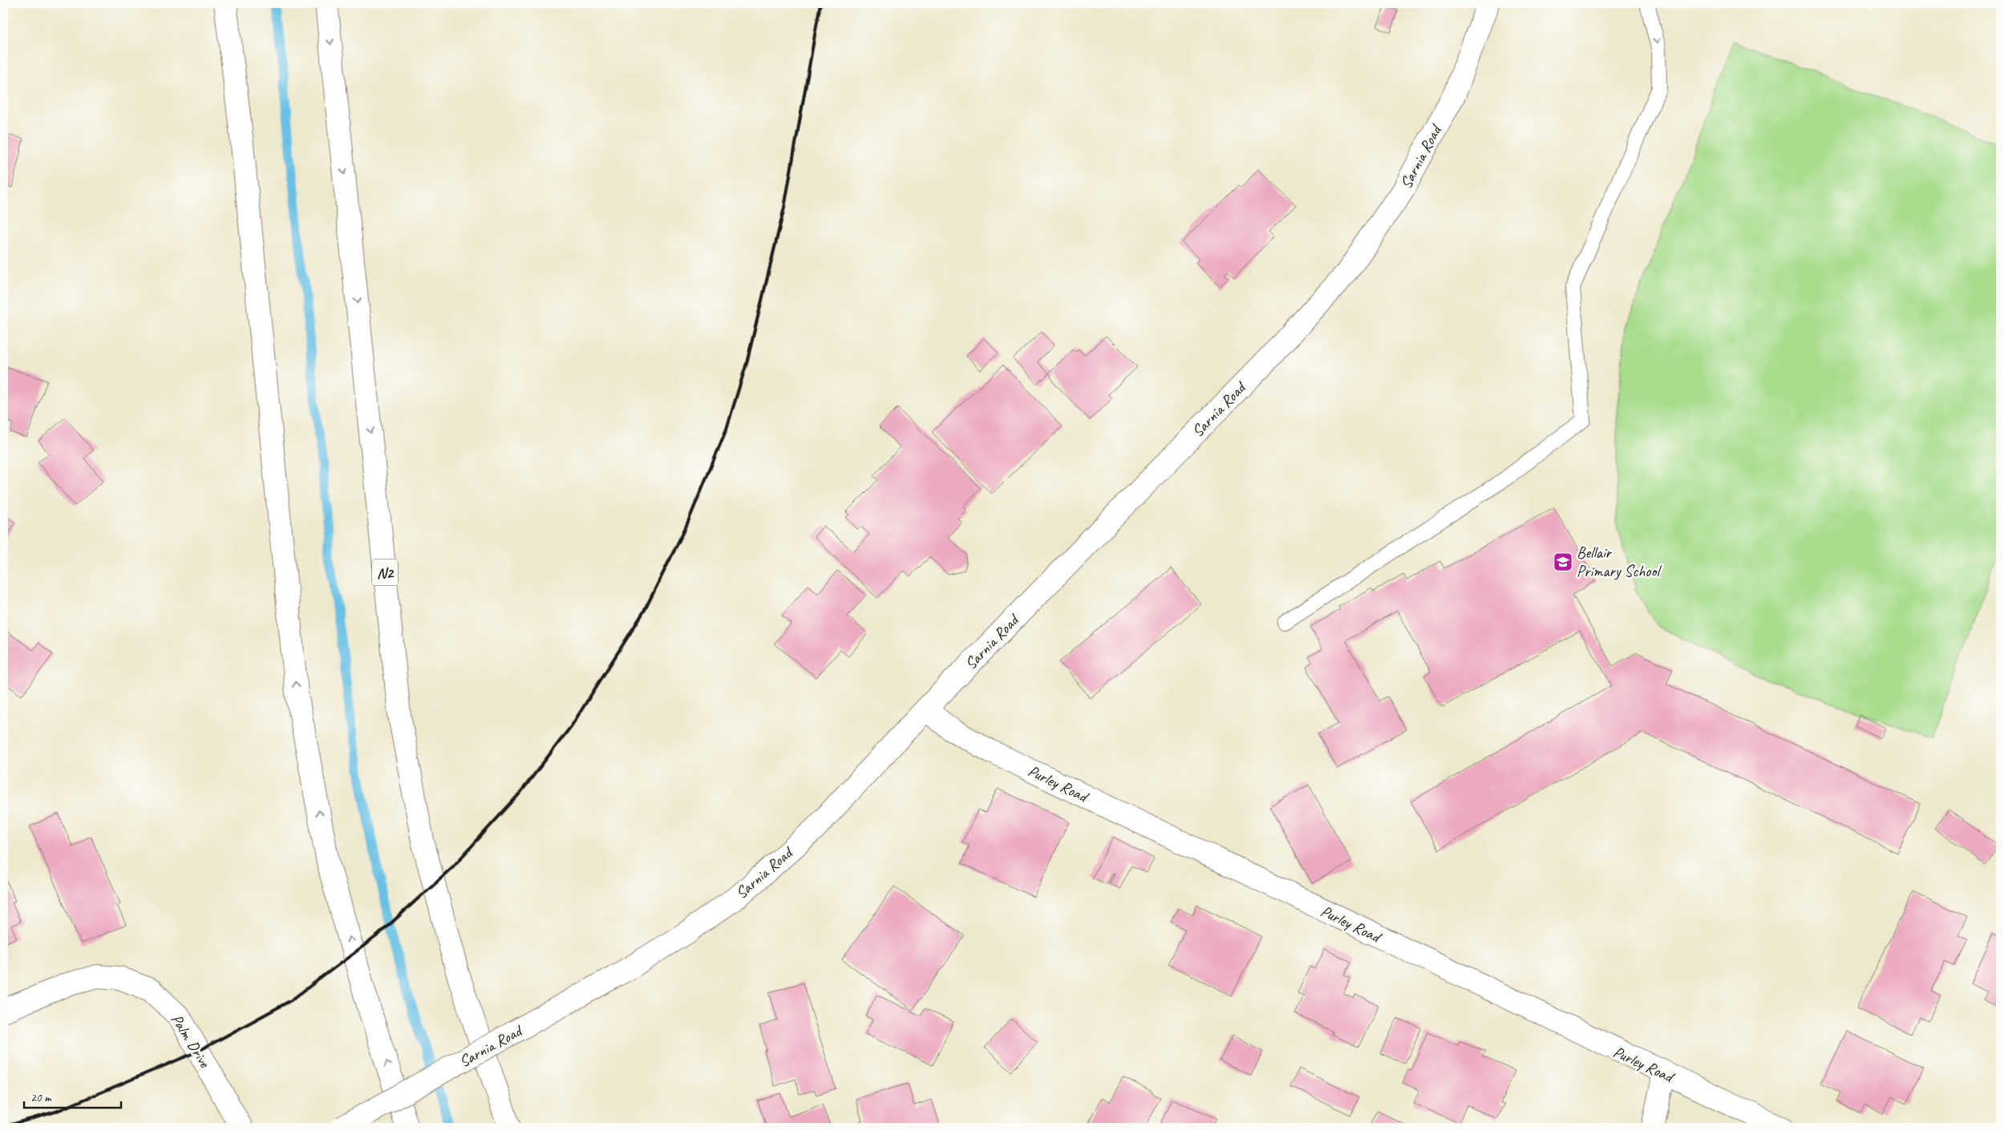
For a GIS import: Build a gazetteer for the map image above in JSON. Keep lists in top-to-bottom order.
{
  "streets": {
    "main road": [
      "Sarnia Road",
      "N2",
      "Purley Road",
      "Palm Drive"
    ]
  },
  "crossings": [
    ["Sarnia Road", "Purley Road"]
  ],
  "places": {
    "school or university": ["Bellair Primary School"]
  },
  "scale_bar": "20 m"
}
